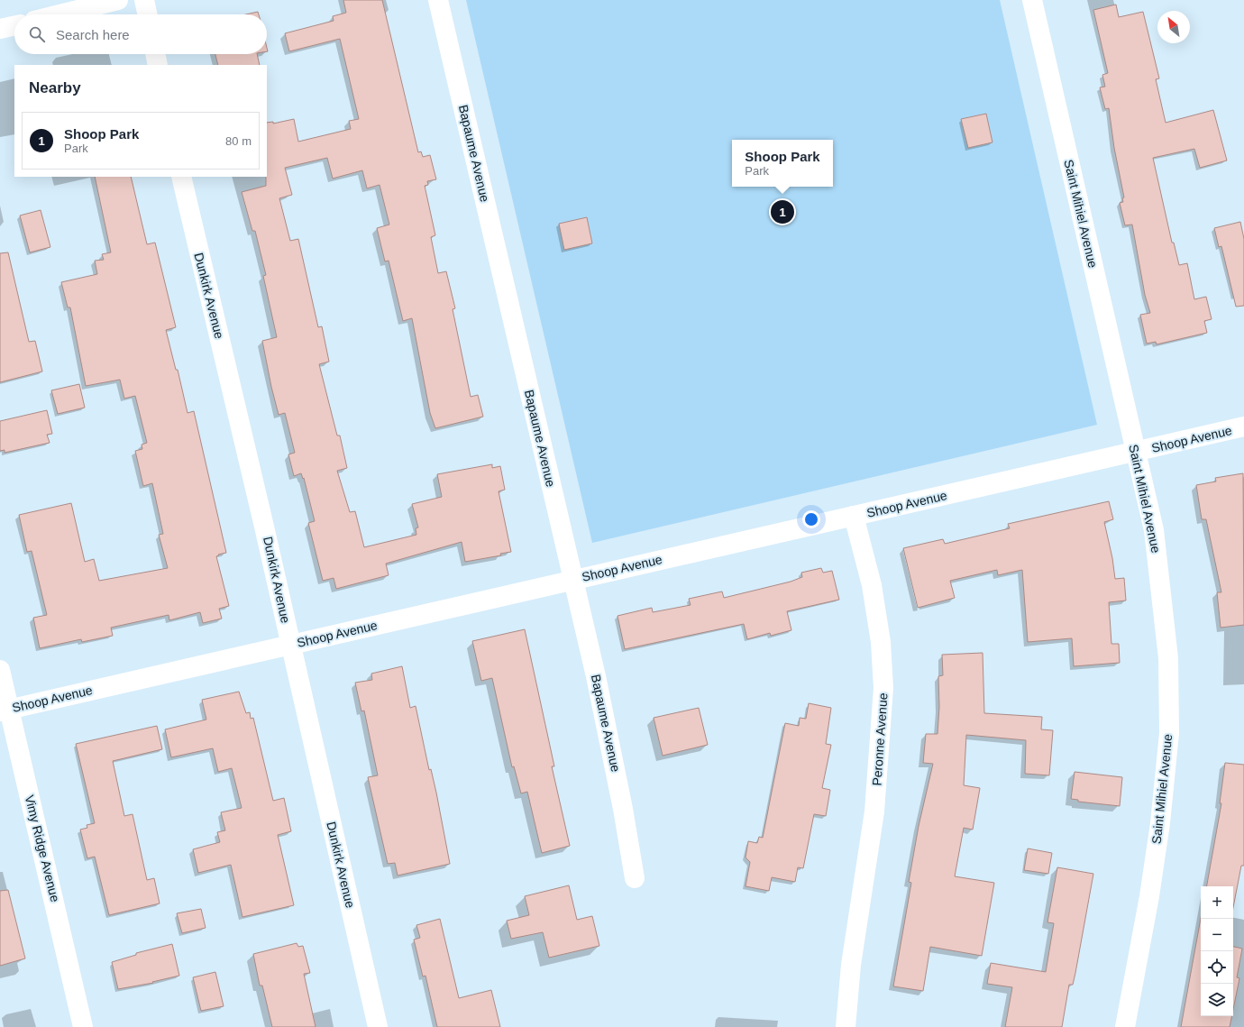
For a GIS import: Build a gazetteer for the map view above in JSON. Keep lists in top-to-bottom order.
{
  "streets": {
    "street": [
      "Bapaume Avenue",
      "Saint Mihiel Avenue",
      "Dunkirk Avenue",
      "Shoop Avenue",
      "Peronne Avenue",
      "Vimy Ridge Avenue"
    ]
  },
  "crossings": [
    ["Bapaume Avenue", "Shoop Avenue"],
    ["Saint Mihiel Avenue", "Shoop Avenue"],
    ["Dunkirk Avenue", "Shoop Avenue"],
    ["Shoop Avenue", "Peronne Avenue"],
    ["Shoop Avenue", "Vimy Ridge Avenue"]
  ],
  "north": "top left",
  "page": {
    "search": "Search here",
    "heading": "Nearby",
    "list": [
      {
        "mark": "1",
        "name": "Shoop Park",
        "note": "Park",
        "value": "80 m"
      }
    ],
    "popup": ["Shoop Park", "Park"],
    "pins": "1",
    "map_buttons": ["+", "−"]
  }
}
